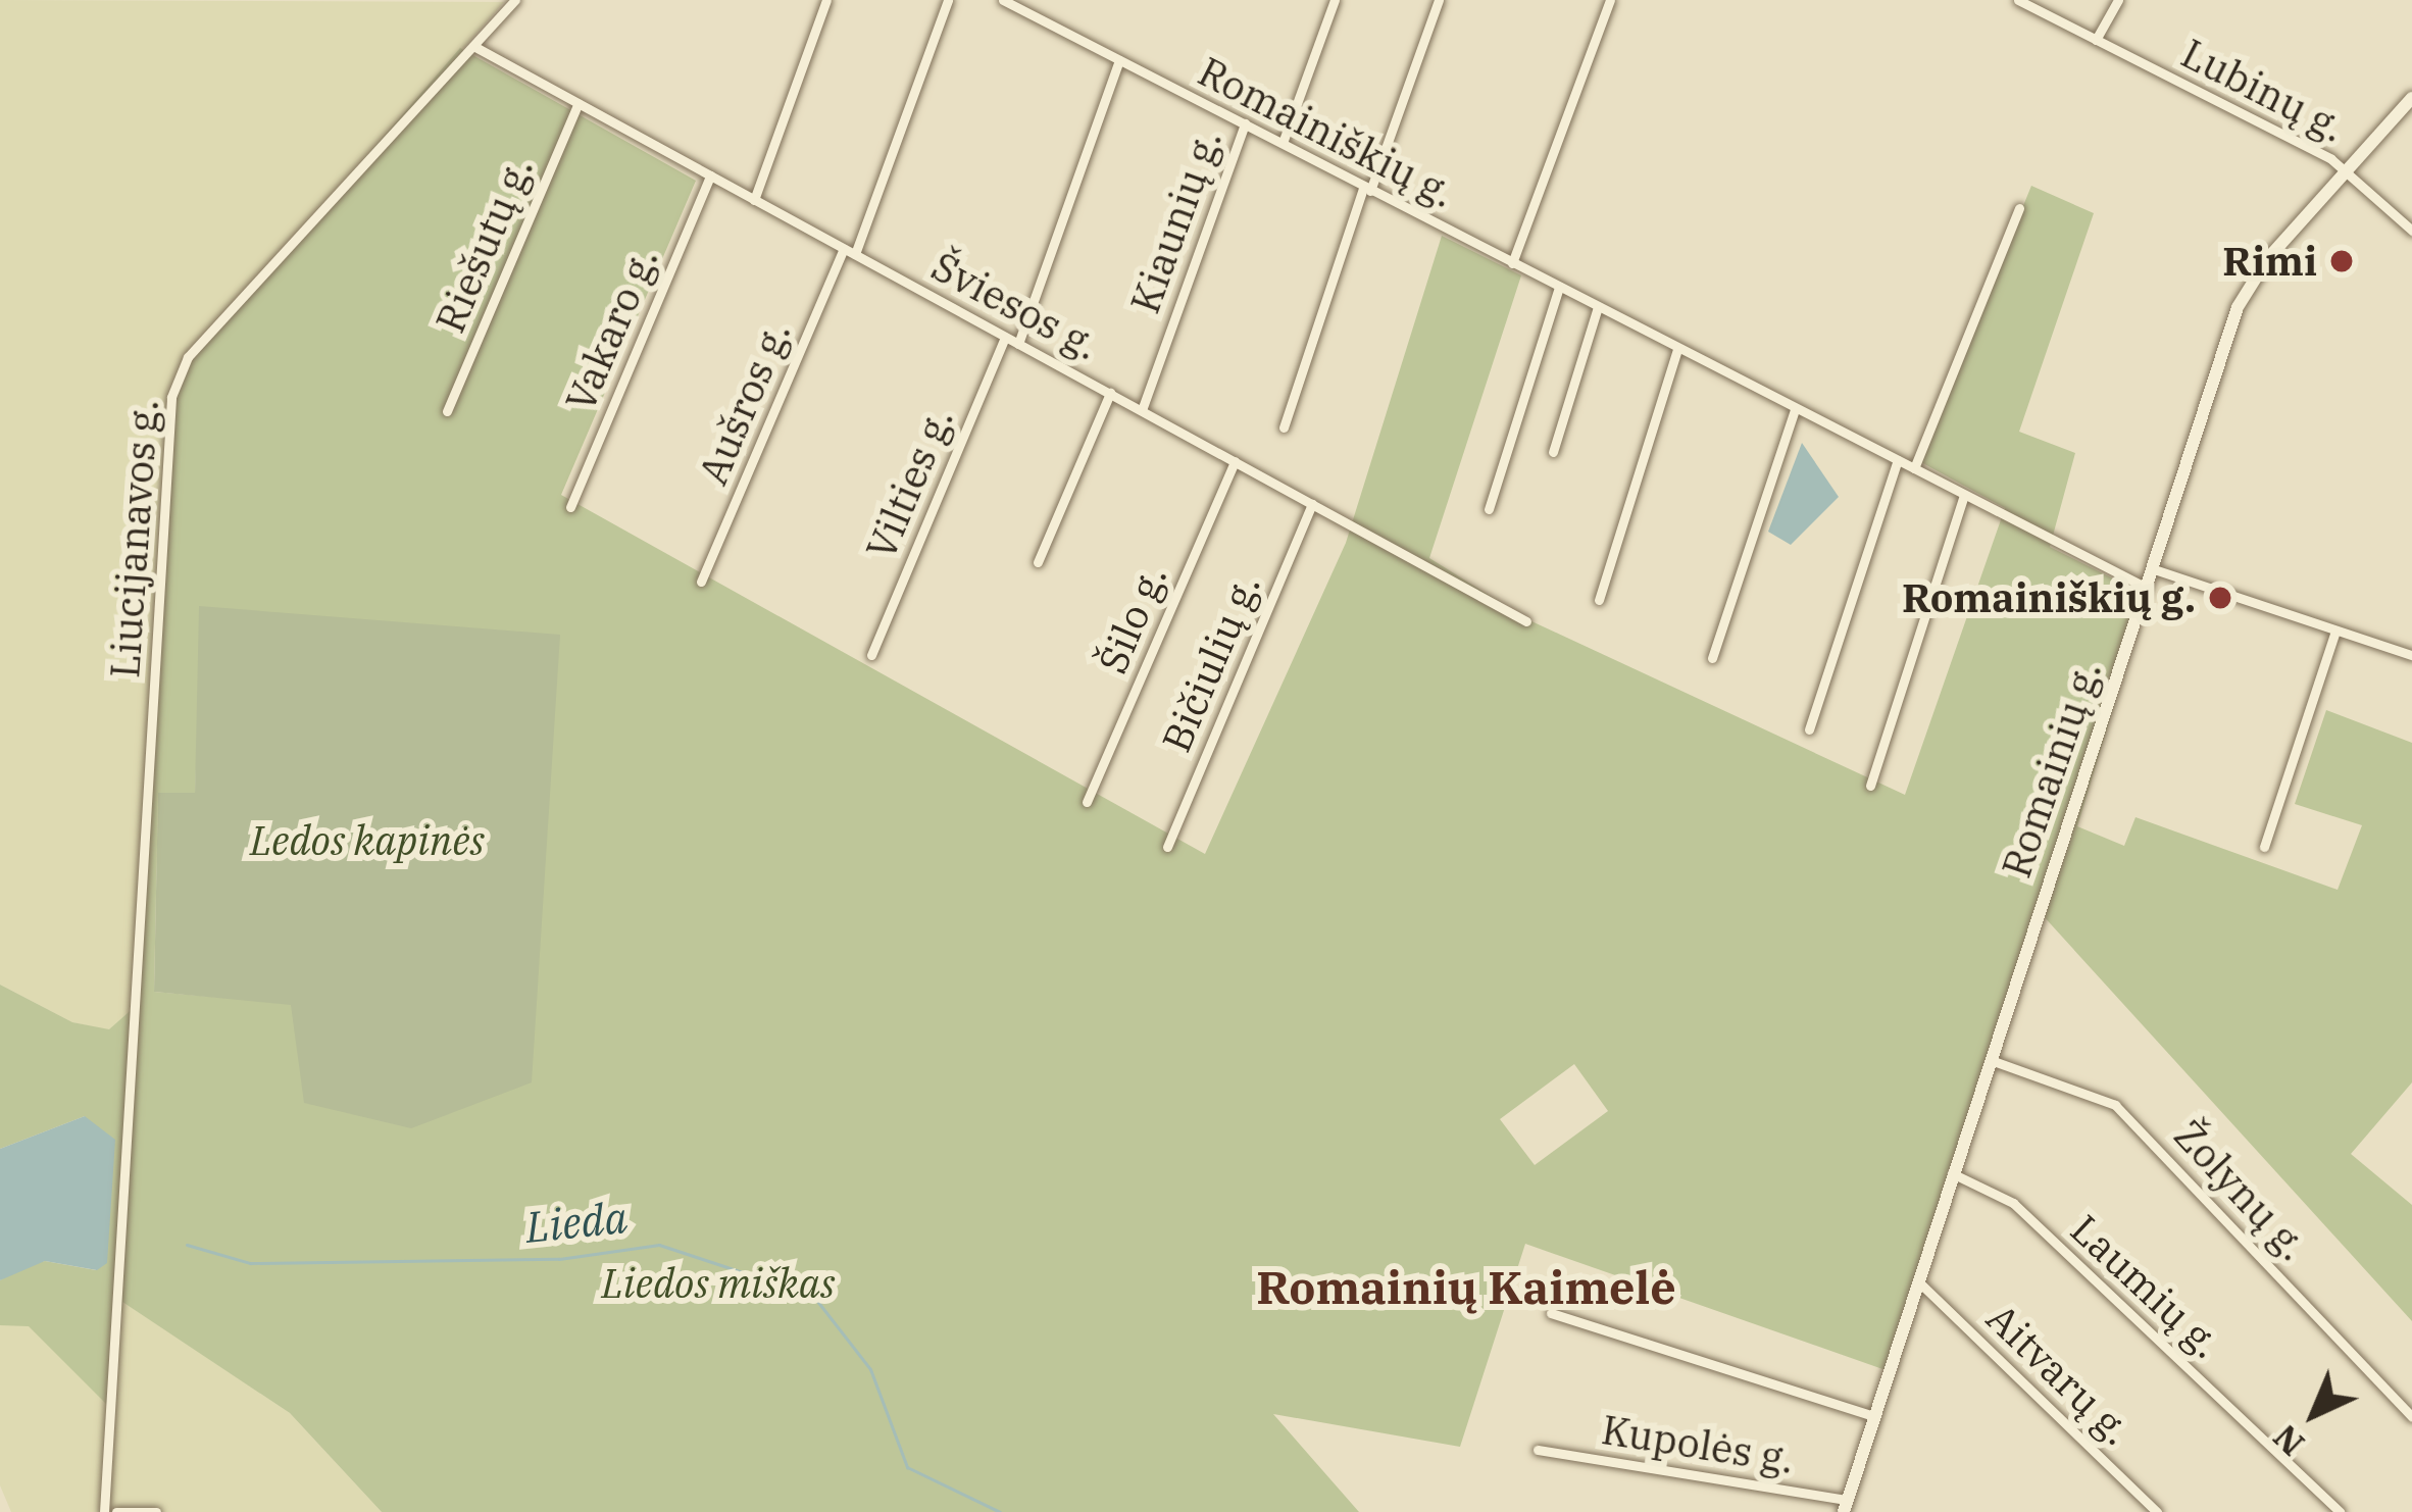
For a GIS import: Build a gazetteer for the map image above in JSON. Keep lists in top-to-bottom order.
{
  "streets": {
    "main road": ["Romainių g."],
    "street": [
      "Lubinų g.",
      "Romainiškių g.",
      "Kiaunių g.",
      "Riešutų g.",
      "Šviesos g.",
      "Vakaro g.",
      "Aušros g.",
      "Vilties g.",
      "Liucijanavos g.",
      "Šilo g.",
      "Bičiulių g.",
      "Žolynų g.",
      "Laumių g.",
      "Aitvarų g.",
      "Kupolės g."
    ]
  },
  "crossings": [
    ["Lubinų g.", "Romainių g."],
    ["Romainiškių g.", "Kiaunių g."],
    ["Romainiškių g.", "Romainių g."],
    ["Kiaunių g.", "Šviesos g."],
    ["Riešutų g.", "Šviesos g."],
    ["Šviesos g.", "Vakaro g."],
    ["Šviesos g.", "Aušros g."],
    ["Šviesos g.", "Vilties g."],
    ["Šviesos g.", "Liucijanavos g."],
    ["Šviesos g.", "Šilo g."],
    ["Šviesos g.", "Bičiulių g."],
    ["Romainių g.", "Žolynų g."],
    ["Romainių g.", "Laumių g."],
    ["Romainių g.", "Aitvarų g."],
    ["Romainių g.", "Kupolės g."]
  ],
  "districts": ["Romainių Kaimelė"],
  "water": ["Lieda"],
  "parks": ["Ledos kapinės", "Liedos miškas"],
  "places": ["Rimi", "Romainiškių g."],
  "north": "bottom left"
}
